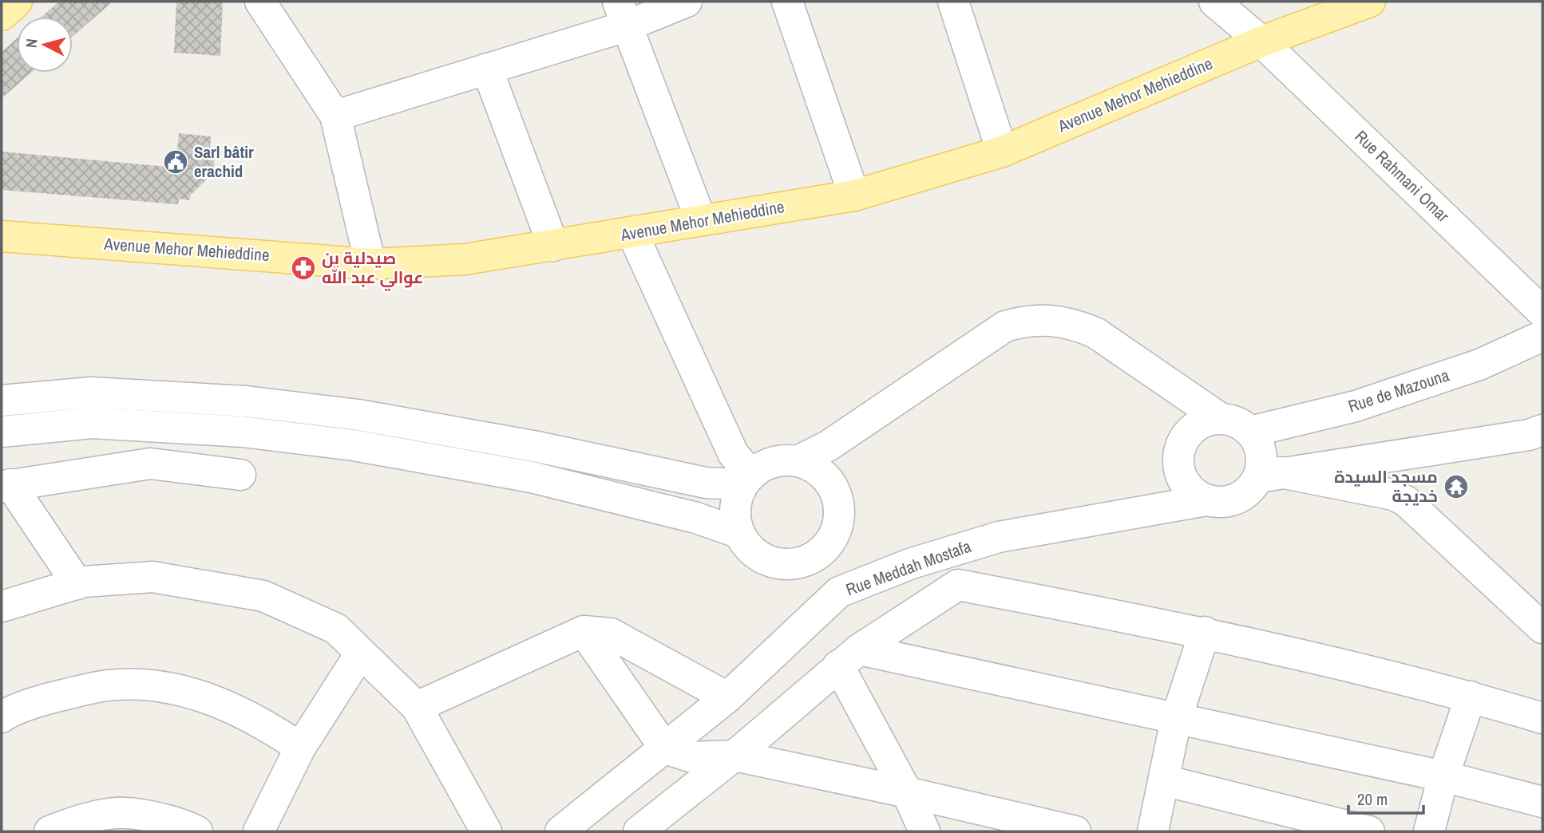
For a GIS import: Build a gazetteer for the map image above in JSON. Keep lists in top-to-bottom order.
{
  "streets": {
    "main road": ["Avenue Mehor Mehieddine"],
    "street": ["Rue Rahmani Omar", "Rue de Mazouna", "Rue Meddah Mostafa"]
  },
  "crossings": [
    ["Avenue Mehor Mehieddine", "Rue Rahmani Omar"],
    ["Rue de Mazouna", "Rue Meddah Mostafa"]
  ],
  "places": {
    "public building": ["Sarl bâtir erachid"],
    "pharmacy": ["صيدلية بن عوالي عبد الله"],
    "temple": ["مسجد السيدة خديجة"]
  },
  "scale_bar": "20 m",
  "north": "left"
}
